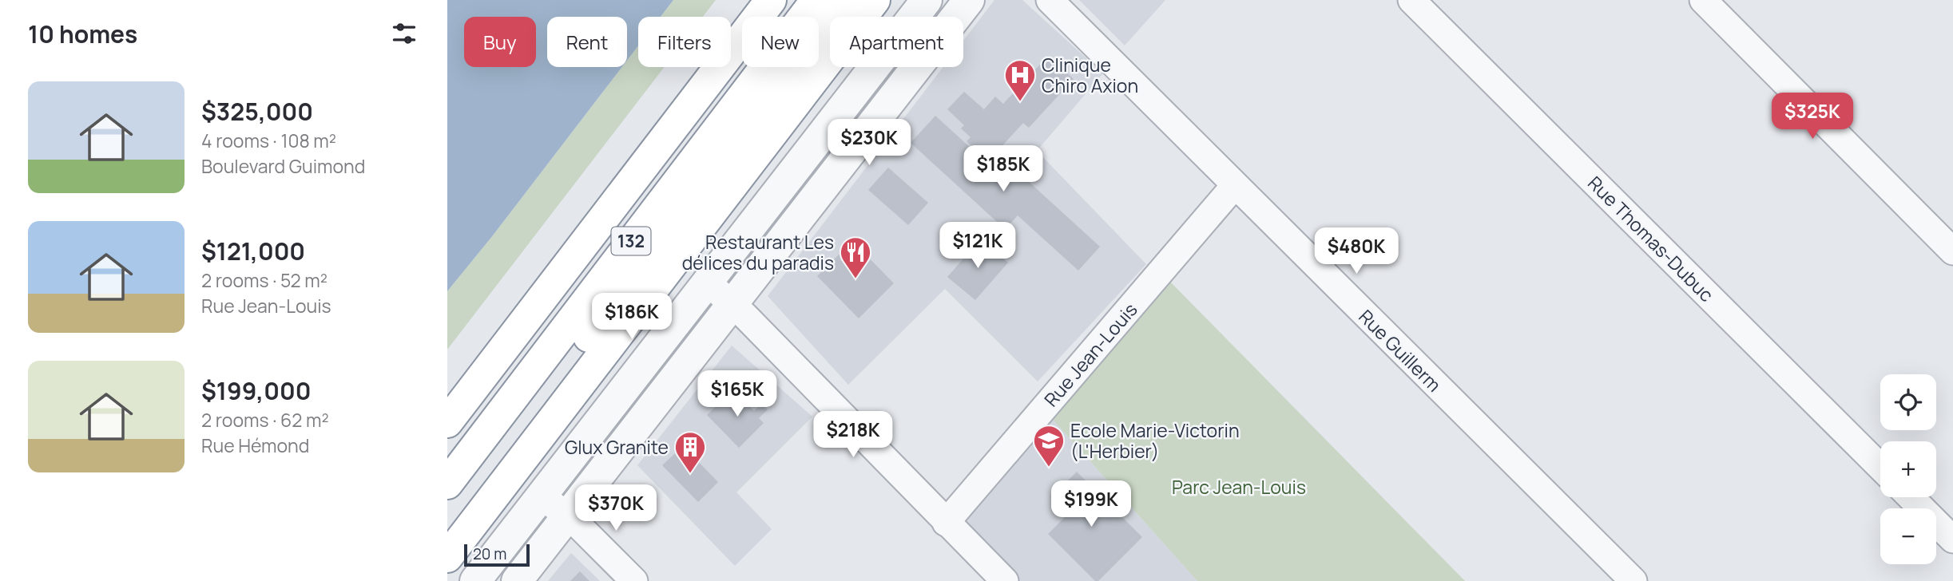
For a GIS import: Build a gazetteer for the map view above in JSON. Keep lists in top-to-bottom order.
{
  "streets": {
    "highway": ["132"],
    "street": ["Rue Thomas-Dubuc", "Rue Guillerm", "Rue Jean-Louis"]
  },
  "crossings": [
    ["Rue Guillerm", "Rue Jean-Louis"]
  ],
  "parks": ["Parc Jean-Louis"],
  "places": {
    "hospital": ["Clinique Chiro Axion"],
    "restaurant": ["Restaurant Les délices du paradis"],
    "school or university": ["Ecole Marie-Victorin (L'Herbier)"],
    "building": ["Glux Granite"]
  },
  "scale_bar": "20 m",
  "page": {
    "heading": "10 homes",
    "chip": [
      "Buy",
      "Rent",
      "Filters",
      "New",
      "Apartment"
    ],
    "list": [
      {
        "name": "$325,000",
        "note": "4 rooms · 108 m² · Boulevard Guimond"
      },
      {
        "name": "$121,000",
        "note": "2 rooms · 52 m² · Rue Jean-Louis"
      },
      {
        "name": "$199,000",
        "note": "2 rooms · 62 m² · Rue Hémond"
      }
    ],
    "price": [
      "$325K",
      "$230K",
      "$185K",
      "$121K",
      "$480K",
      "$186K",
      "$165K",
      "$218K",
      "$199K",
      "$370K"
    ],
    "map_buttons": ["+", "−"],
    "scale": "20 m"
  }
}
